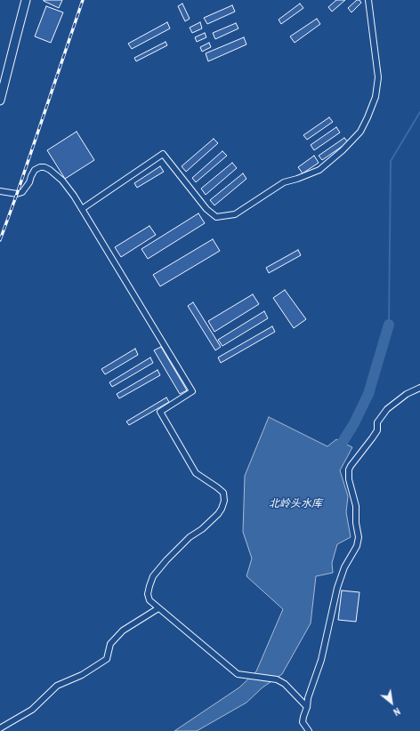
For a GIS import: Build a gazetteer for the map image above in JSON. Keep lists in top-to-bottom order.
{
  "water": ["北岭头水库"],
  "north": "bottom right"
}
